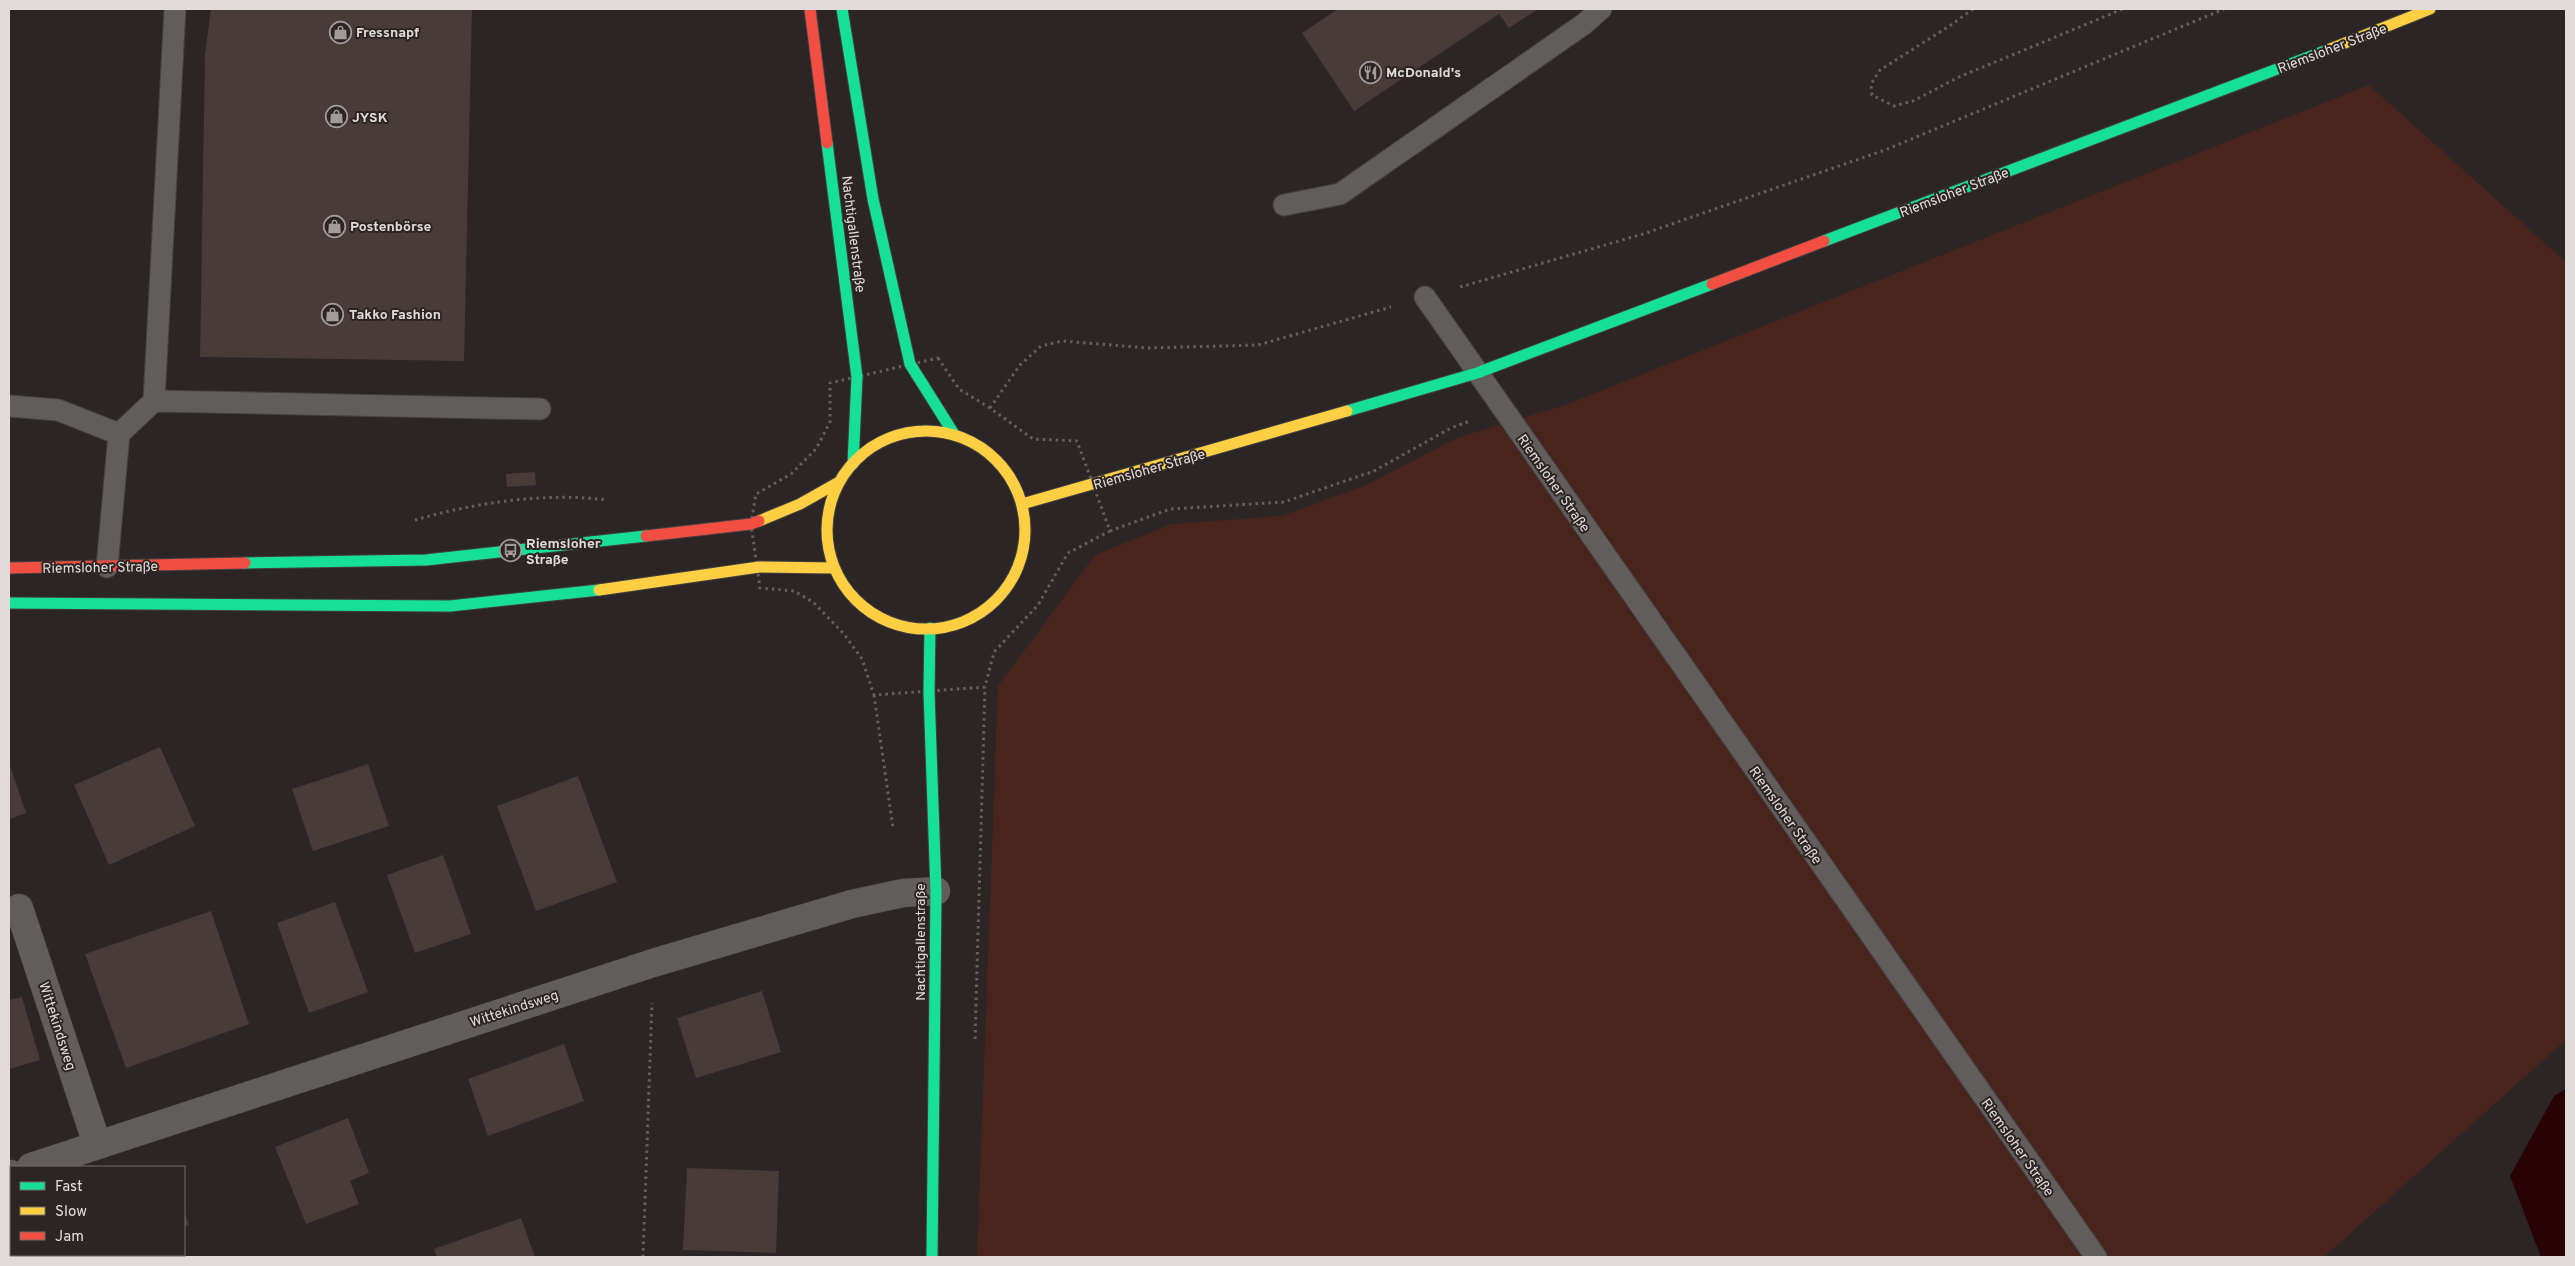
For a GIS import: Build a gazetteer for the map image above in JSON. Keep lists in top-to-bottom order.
{
  "streets": {
    "main road": ["Riemsloher Straße", "Nachtigallenstraße"],
    "street": ["Wittekindsweg"]
  },
  "crossings": [
    ["Nachtigallenstraße", "Wittekindsweg"]
  ],
  "places": {
    "shop": [
      "Fressnapf",
      "JYSK",
      "Postenbörse",
      "Takko Fashion"
    ],
    "restaurant": ["McDonald's"],
    "bus stop": ["Riemsloher Straße"]
  },
  "legend": ["Fast", "Slow", "Jam"]
}
